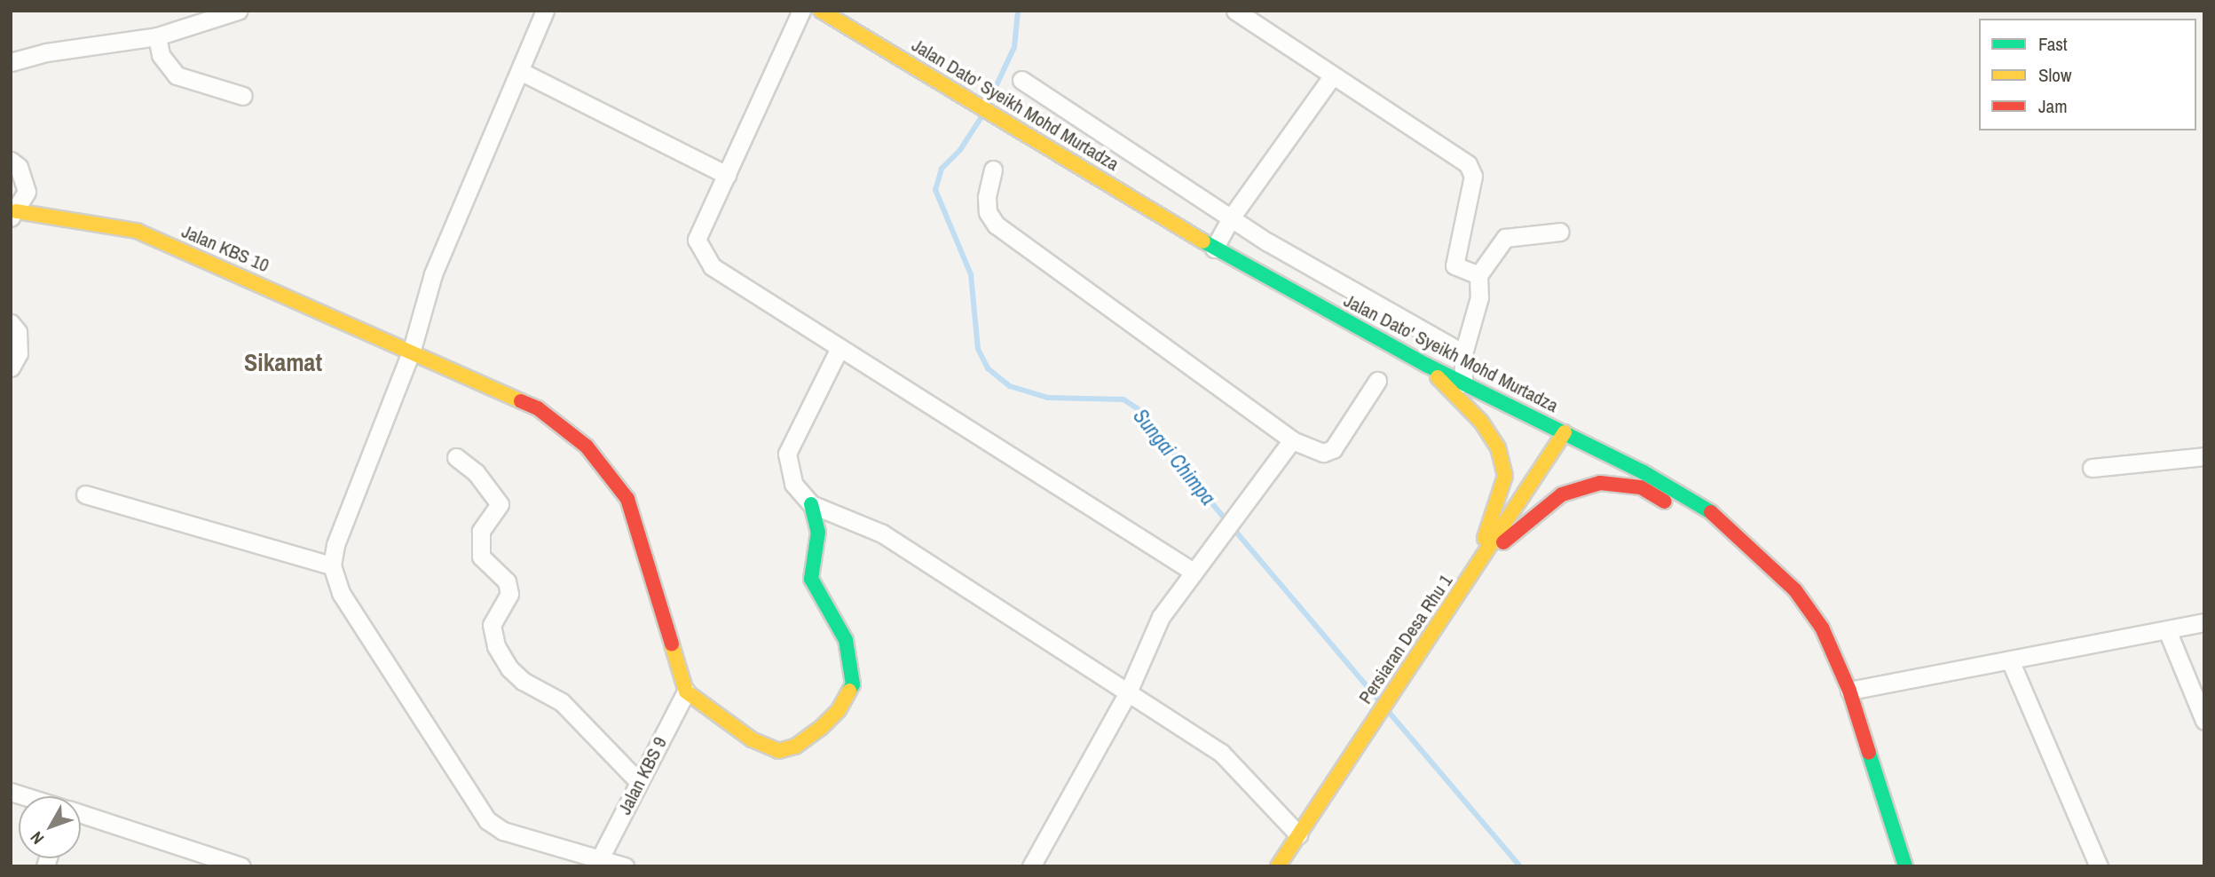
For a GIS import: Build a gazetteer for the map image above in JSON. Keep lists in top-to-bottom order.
{
  "streets": {
    "main road": ["Jalan Dato' Syeikh Mohd Murtadza", "Jalan KBS 10", "Persiaran Desa Rhu 1"],
    "street": ["Jalan KBS 9"]
  },
  "crossings": [
    ["Jalan Dato' Syeikh Mohd Murtadza", "Persiaran Desa Rhu 1"],
    ["Jalan KBS 10", "Jalan KBS 9"]
  ],
  "districts": ["Sikamat"],
  "water": ["Sungai Chimpa"],
  "legend": ["Fast", "Slow", "Jam"],
  "north": "bottom left"
}
